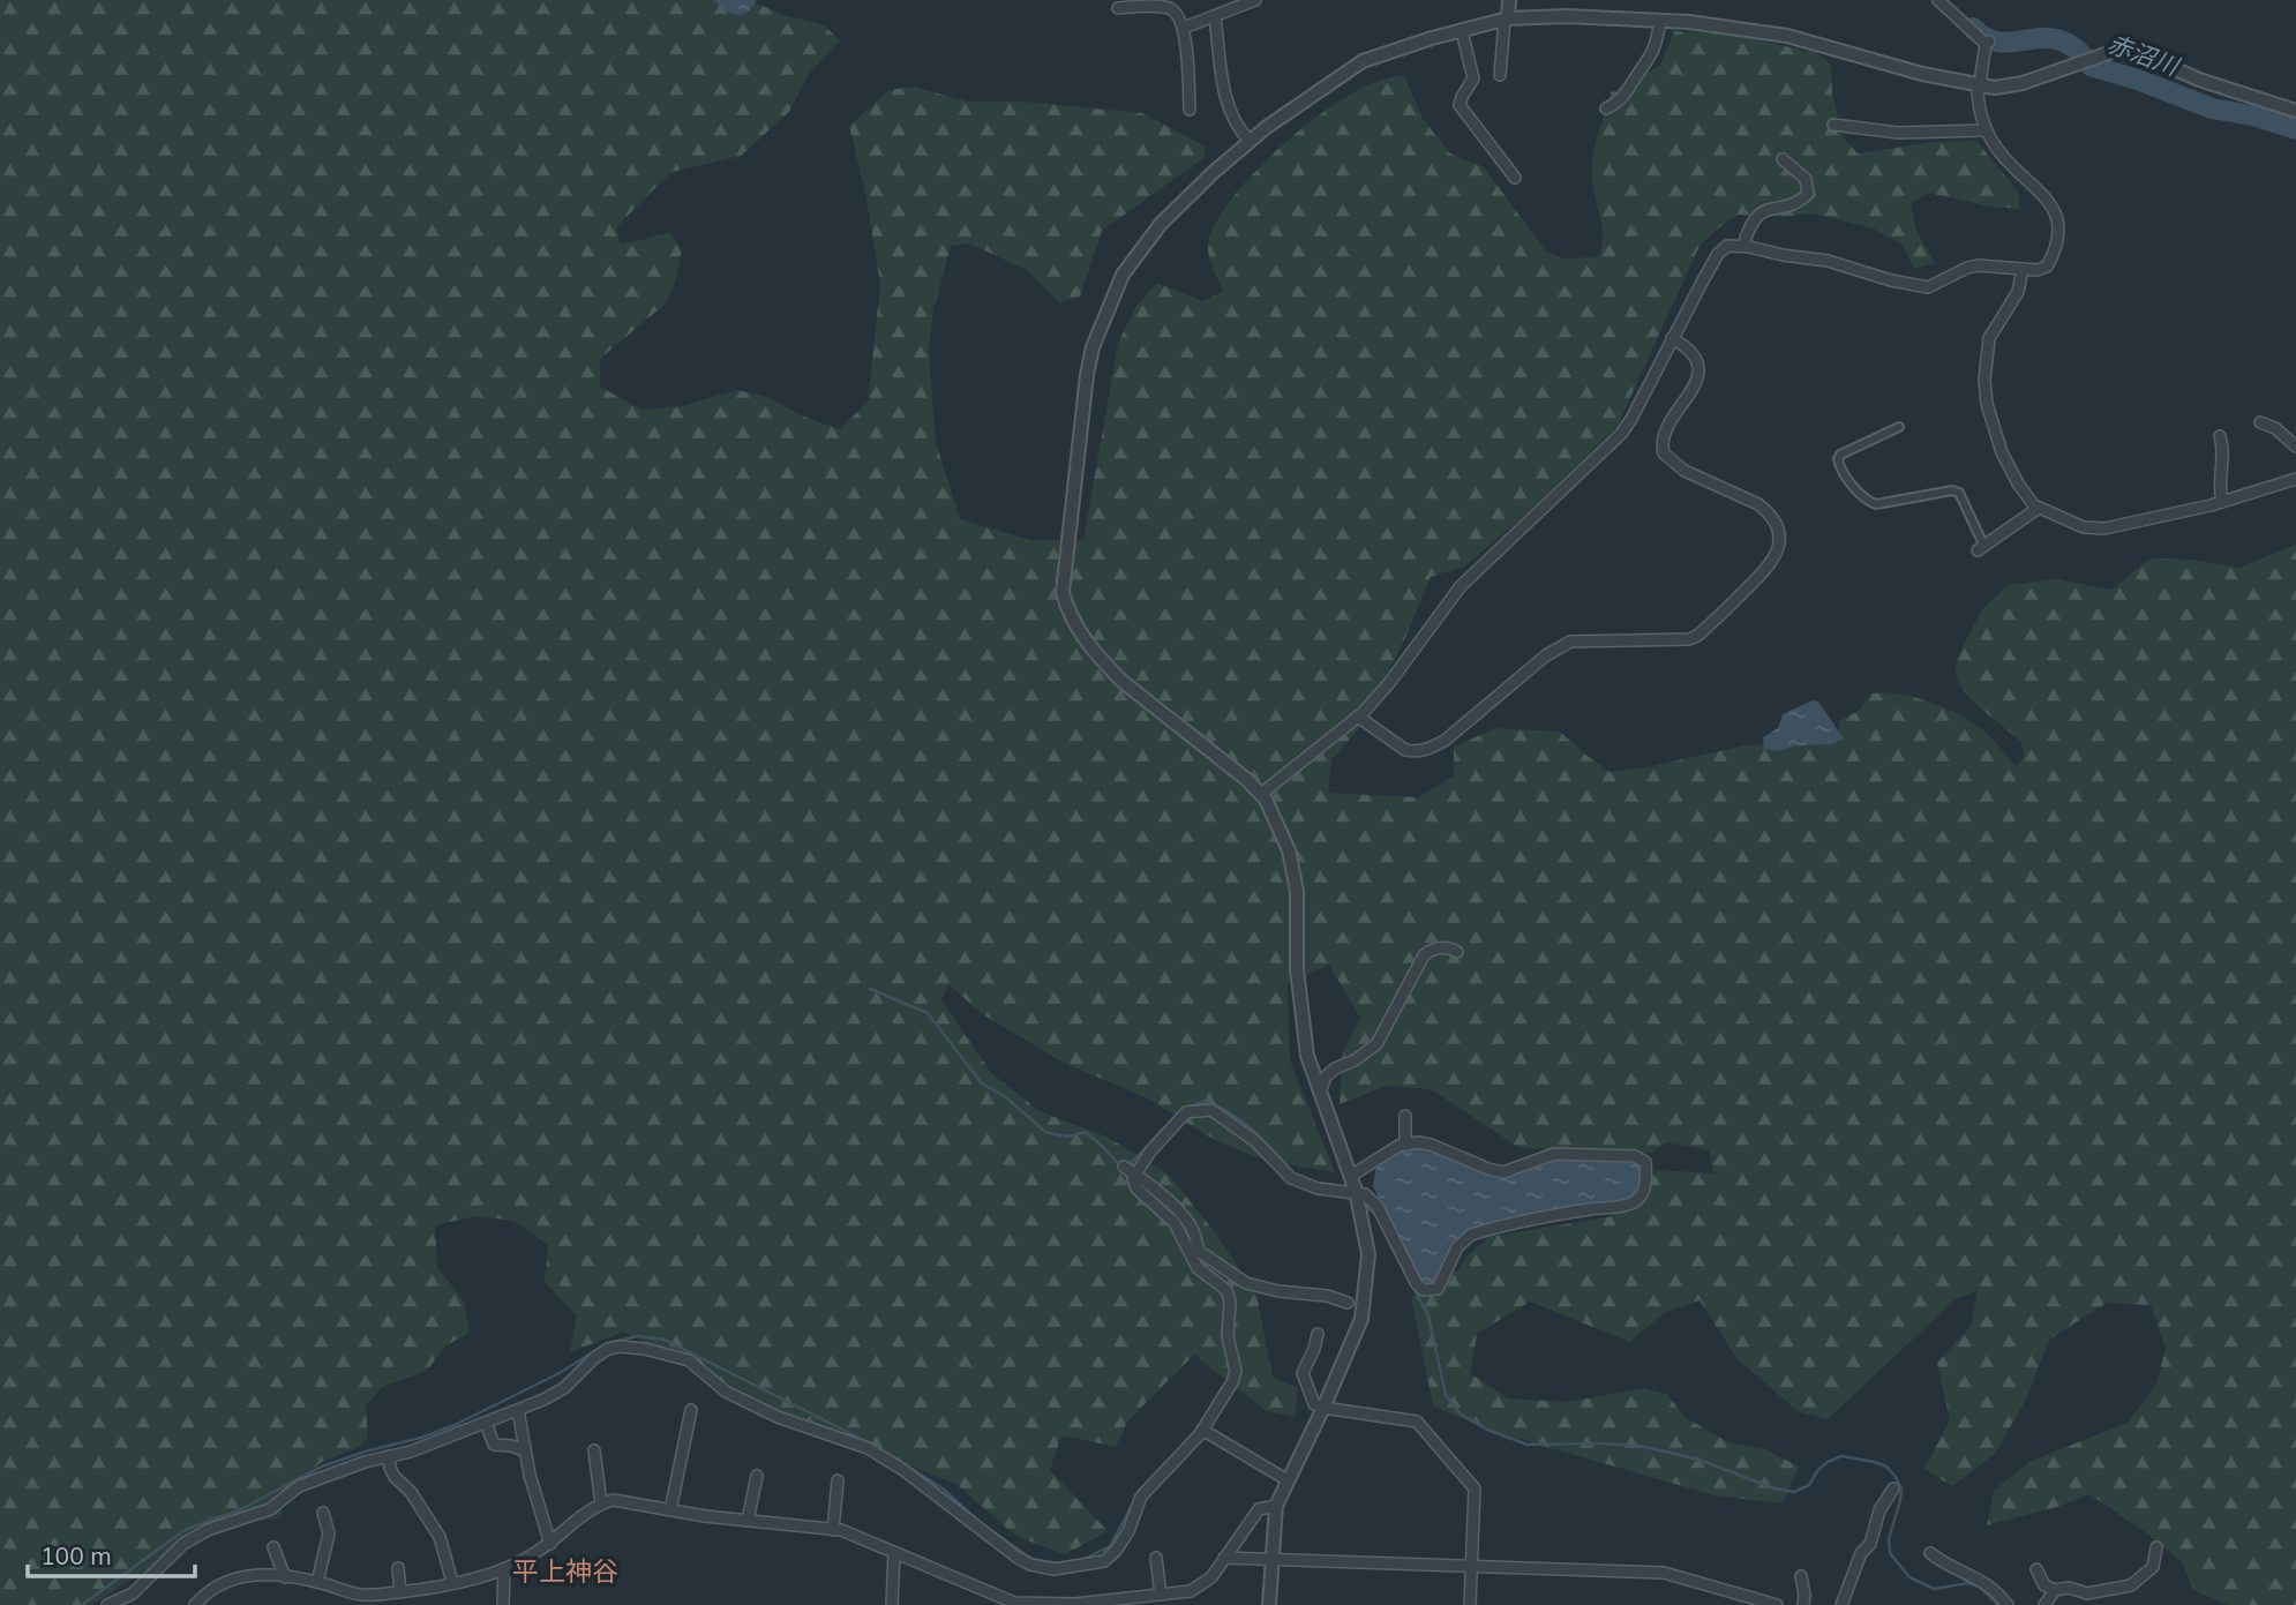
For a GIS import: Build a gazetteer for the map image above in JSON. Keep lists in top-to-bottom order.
{
  "districts": ["平上神谷"],
  "water": ["赤沼川"],
  "scale_bar": "100 m"
}
